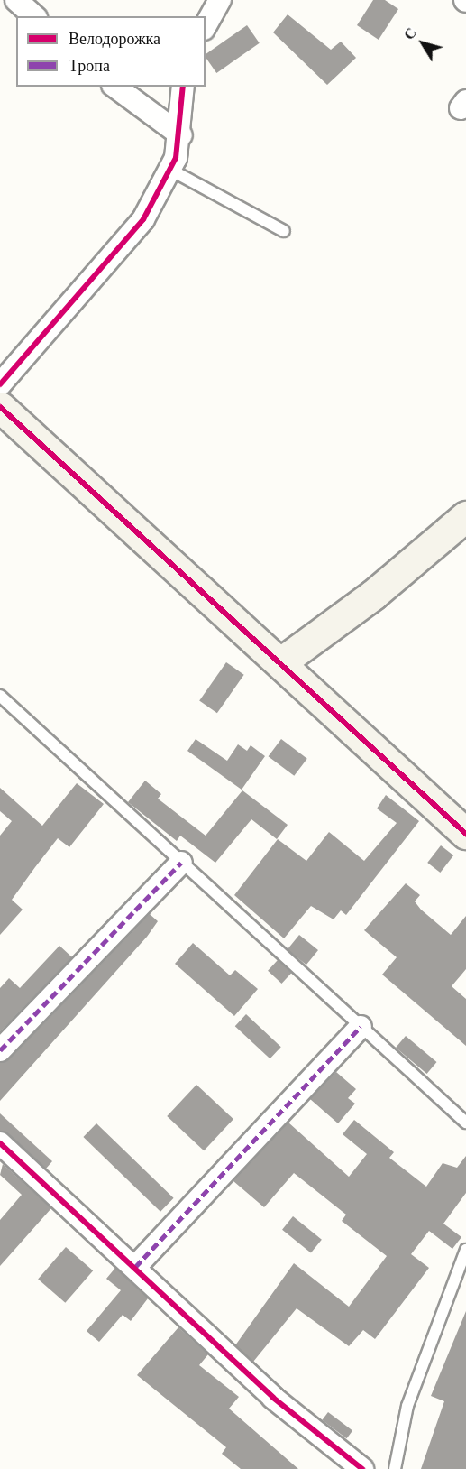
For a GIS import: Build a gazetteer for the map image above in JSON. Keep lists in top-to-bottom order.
{
  "legend": ["Велодорожка", "Тропа"],
  "north": "top left"
}
